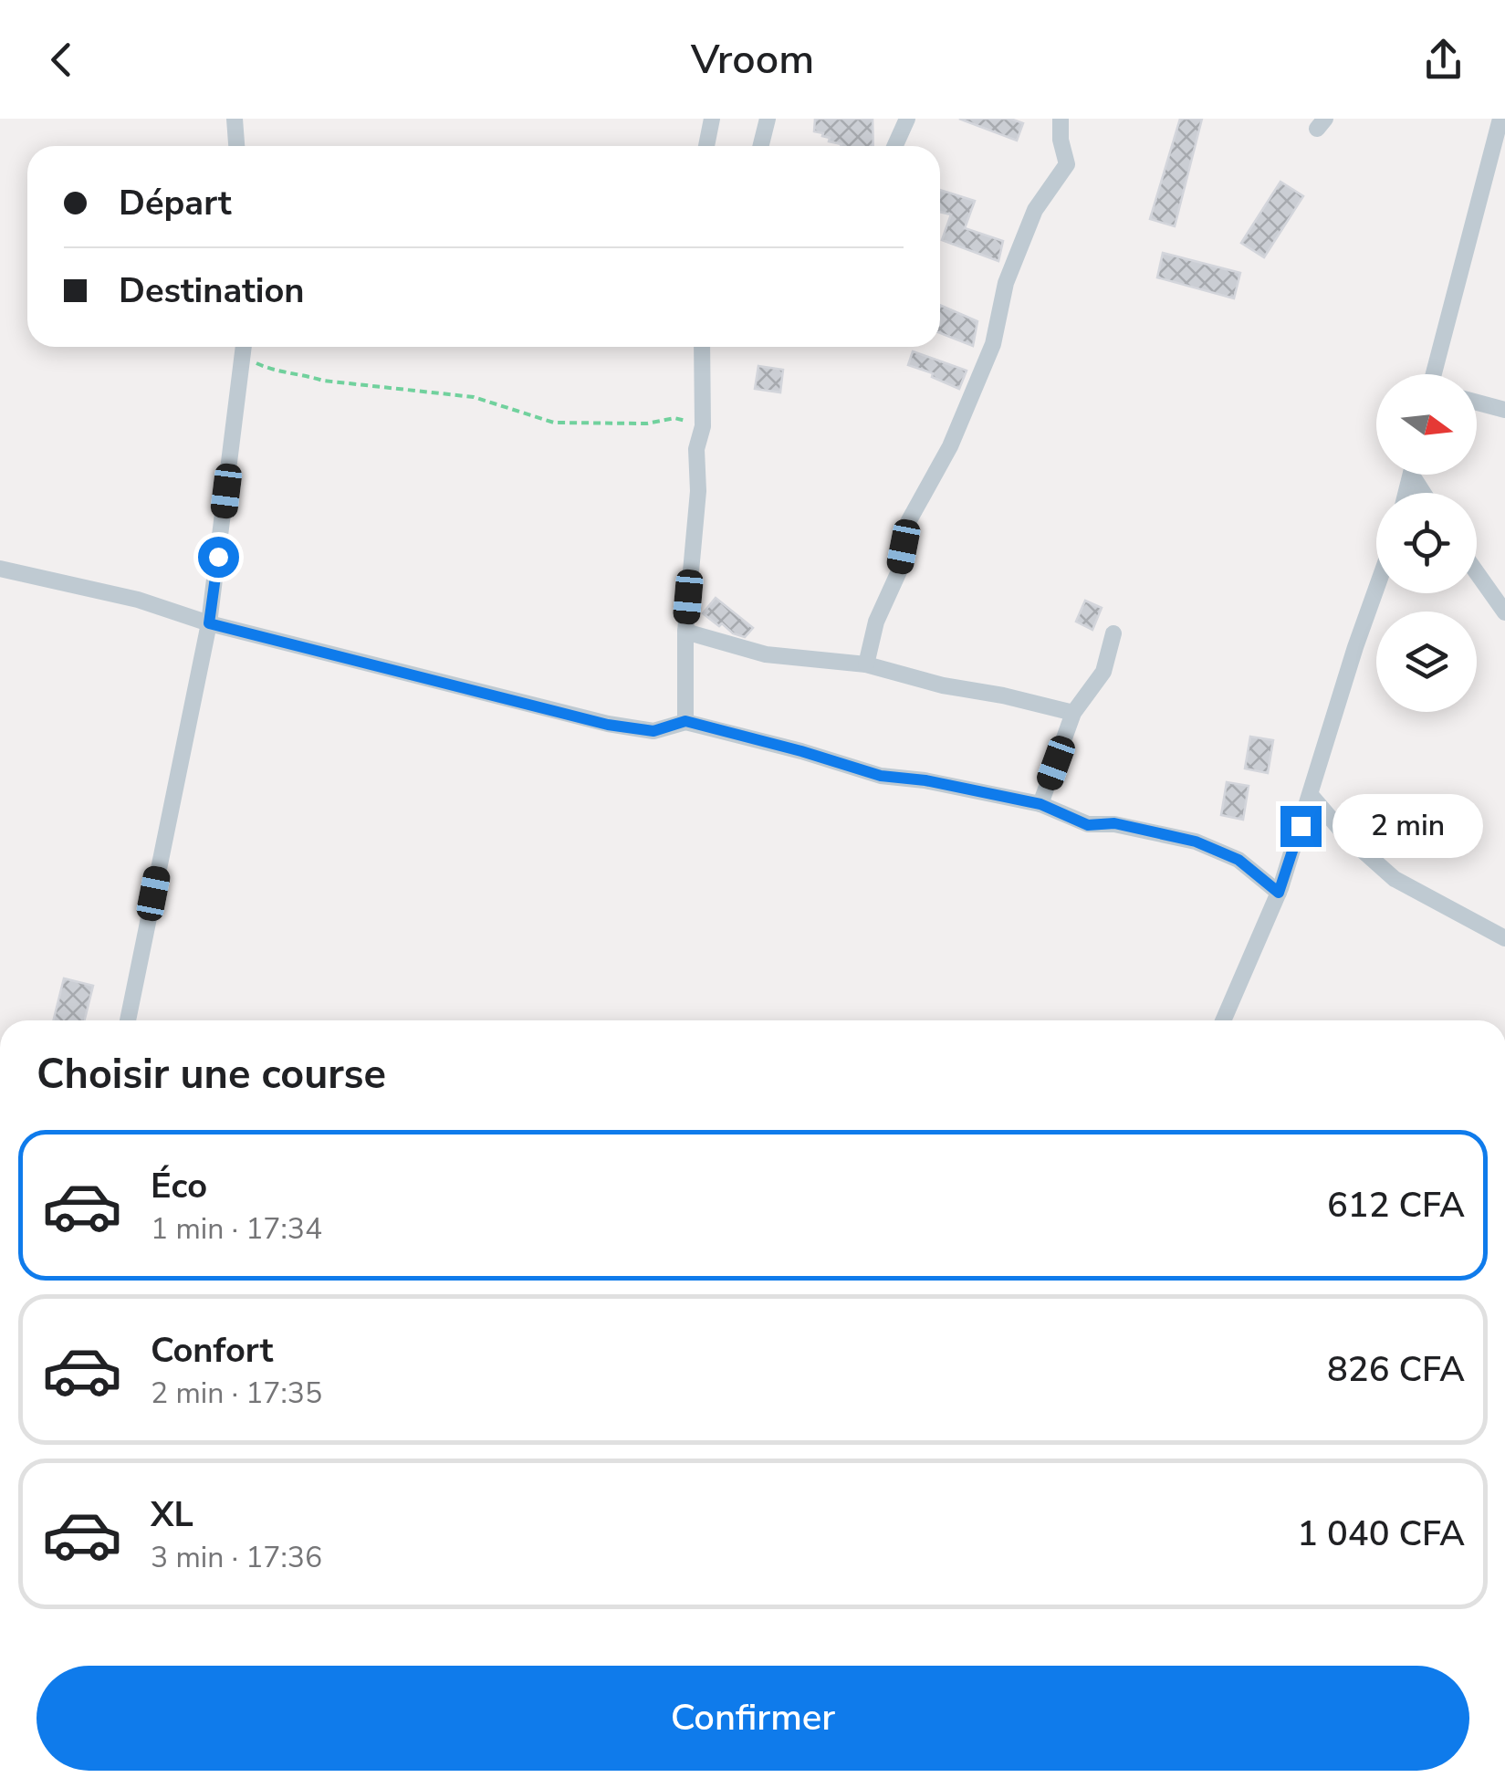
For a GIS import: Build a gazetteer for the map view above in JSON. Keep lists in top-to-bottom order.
{
  "north": "right",
  "page": {
    "header": "Vroom",
    "banner": ["Départ", "Destination"],
    "bubble": "2 min",
    "heading": "Choisir une course",
    "list": [
      {
        "name": "Éco",
        "note": "1 min · 17:34",
        "value": "612 CFA"
      },
      {
        "name": "Confort",
        "note": "2 min · 17:35",
        "value": "826 CFA"
      },
      {
        "name": "XL",
        "note": "3 min · 17:36",
        "value": "1 040 CFA"
      }
    ],
    "buttons": "Confirmer"
  }
}
